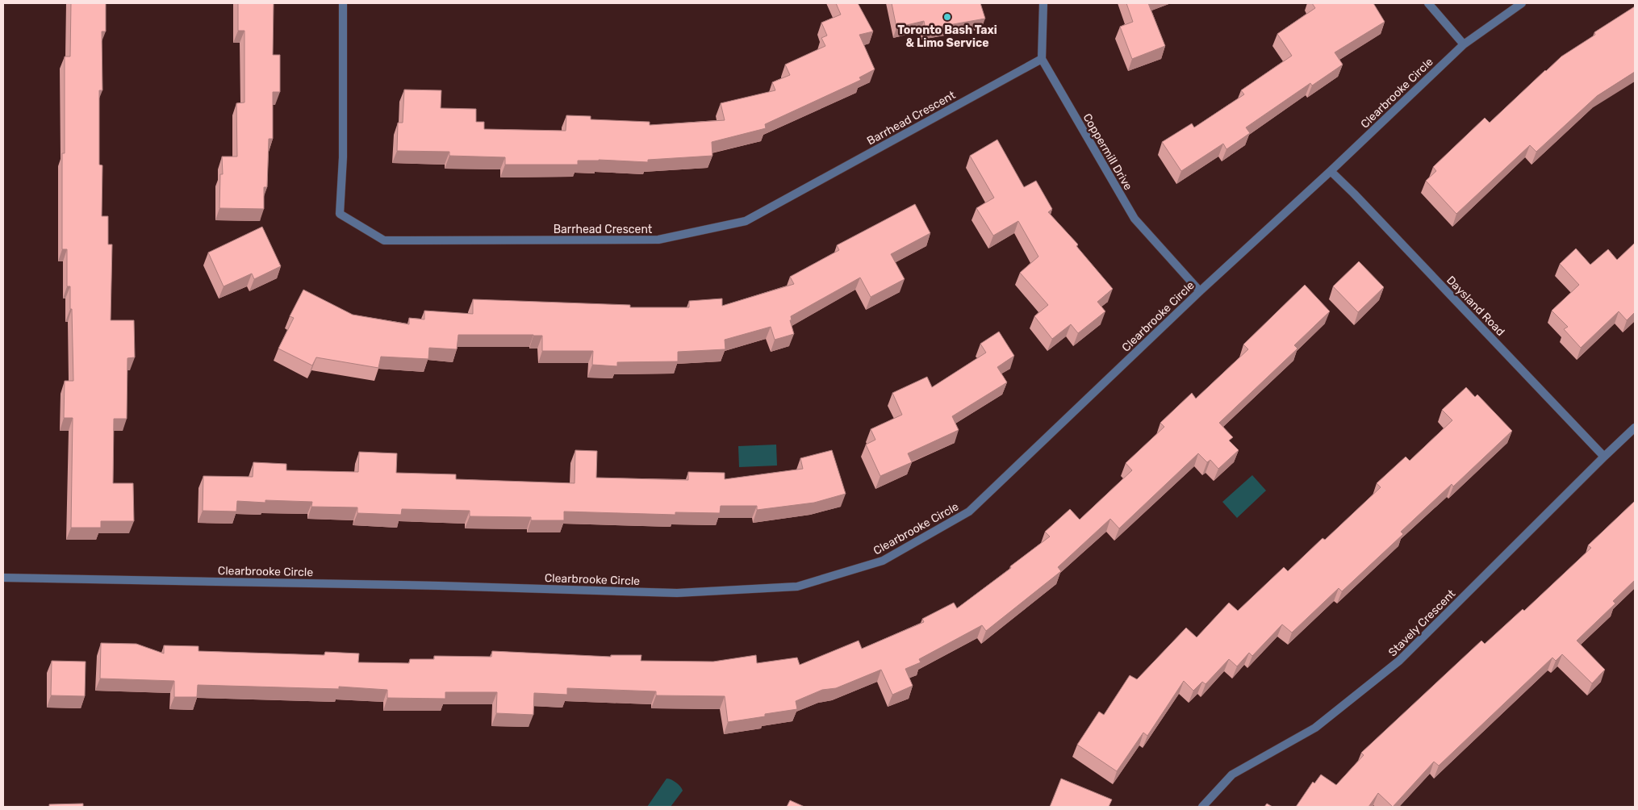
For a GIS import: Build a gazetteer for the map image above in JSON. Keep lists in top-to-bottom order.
{
  "streets": {
    "street": [
      "Clearbrooke Circle",
      "Barrhead Crescent",
      "Coppermill Drive",
      "Daysland Road",
      "Stavely Crescent"
    ]
  },
  "crossings": [
    ["Clearbrooke Circle", "Coppermill Drive"],
    ["Clearbrooke Circle", "Daysland Road"],
    ["Barrhead Crescent", "Coppermill Drive"],
    ["Daysland Road", "Stavely Crescent"]
  ],
  "places": ["Toronto Bash Taxi & Limo Service"]
}
